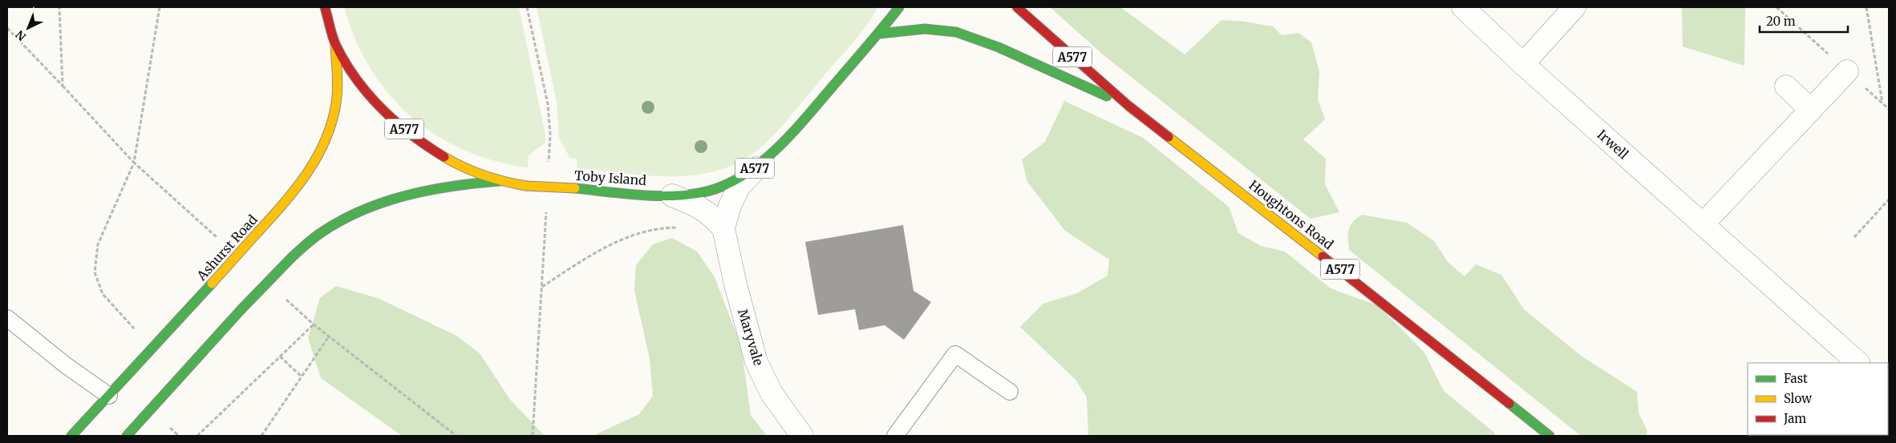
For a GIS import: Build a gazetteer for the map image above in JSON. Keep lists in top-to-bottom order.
{
  "streets": {
    "main road": [
      "A577",
      "Toby Island",
      "Houghtons Road",
      "Ashurst Road"
    ],
    "street": ["Irwell", "Maryvale"]
  },
  "crossings": [
    ["Toby Island", "Houghtons Road"],
    ["Toby Island", "Ashurst Road"],
    ["Toby Island", "Maryvale"]
  ],
  "legend": ["Fast", "Slow", "Jam"],
  "scale_bar": "20 m",
  "north": "bottom left"
}
